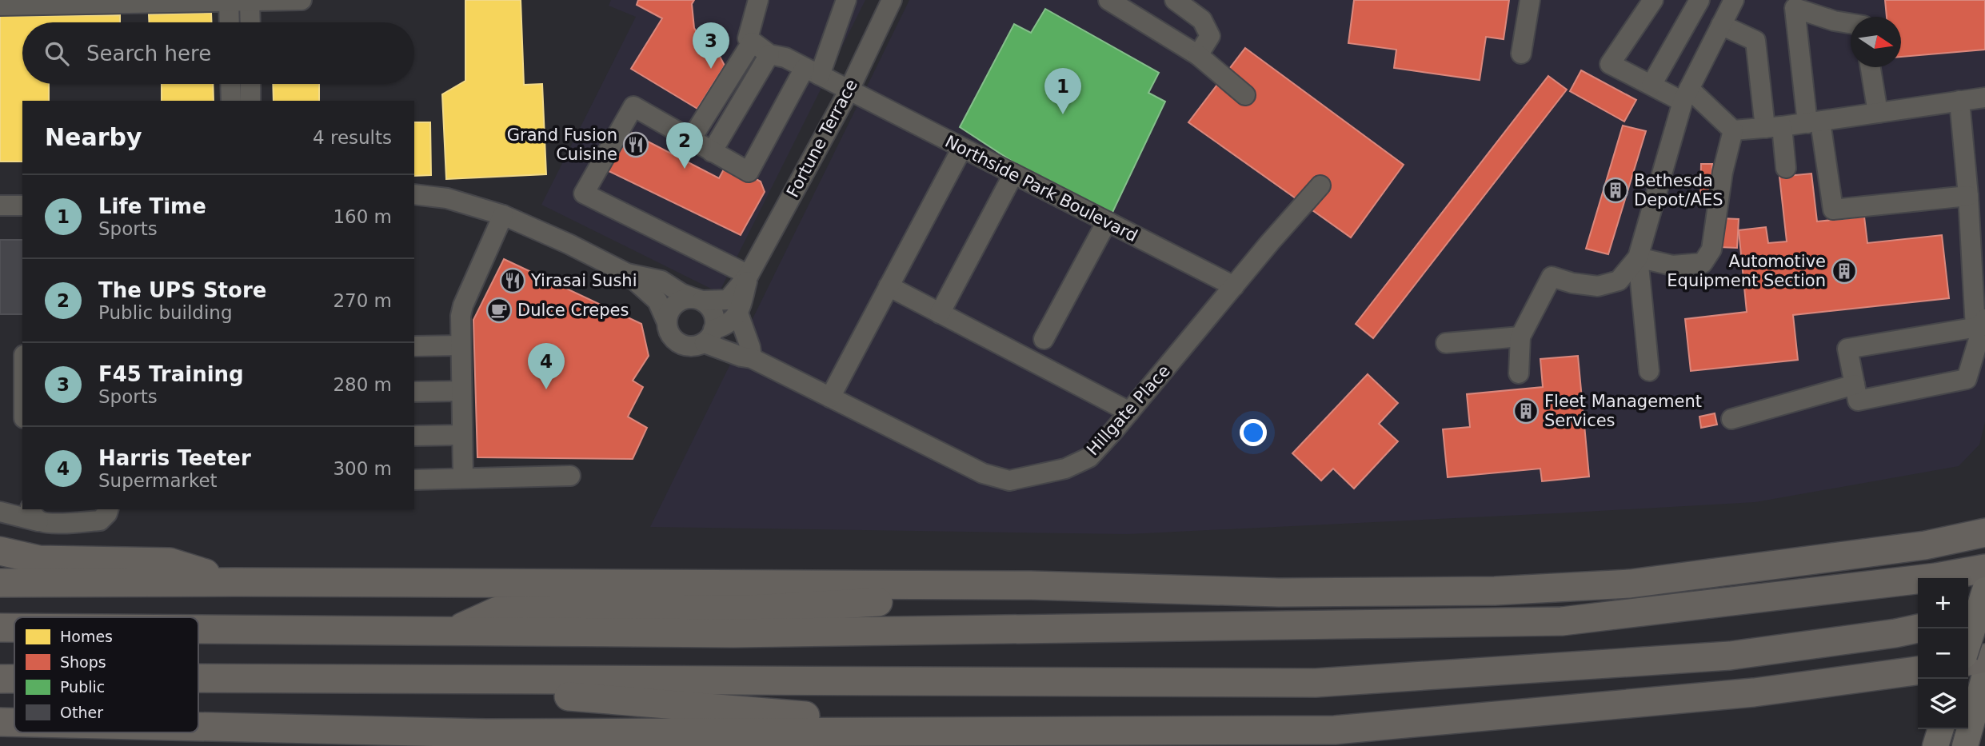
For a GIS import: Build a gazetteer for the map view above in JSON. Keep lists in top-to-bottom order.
{
  "streets": {
    "street": ["Fortune Terrace", "Northside Park Boulevard", "Hillgate Place"]
  },
  "crossings": [
    ["Fortune Terrace", "Northside Park Boulevard"],
    ["Fortune Terrace", "Hillgate Place"],
    ["Northside Park Boulevard", "Hillgate Place"]
  ],
  "places": {
    "restaurant": ["Grand Fusion Cuisine", "Yirasai Sushi"],
    "building": ["Bethesda Depot/AES", "Automotive Equipment Section", "Fleet Management Services"],
    "cafe": ["Dulce Crepes"]
  },
  "legend": [
    "Homes",
    "Shops",
    "Public",
    "Other"
  ],
  "north": "right",
  "page": {
    "pins": [
      "3",
      "1",
      "2",
      "4"
    ],
    "search": "Search here",
    "heading": ["Nearby", "4 results"],
    "list": [
      {
        "mark": "1",
        "name": "Life Time",
        "note": "Sports",
        "value": "160 m"
      },
      {
        "mark": "2",
        "name": "The UPS Store",
        "note": "Public building",
        "value": "270 m"
      },
      {
        "mark": "3",
        "name": "F45 Training",
        "note": "Sports",
        "value": "280 m"
      },
      {
        "mark": "4",
        "name": "Harris Teeter",
        "note": "Supermarket",
        "value": "300 m"
      }
    ],
    "map_buttons": ["+", "−"]
  }
}
